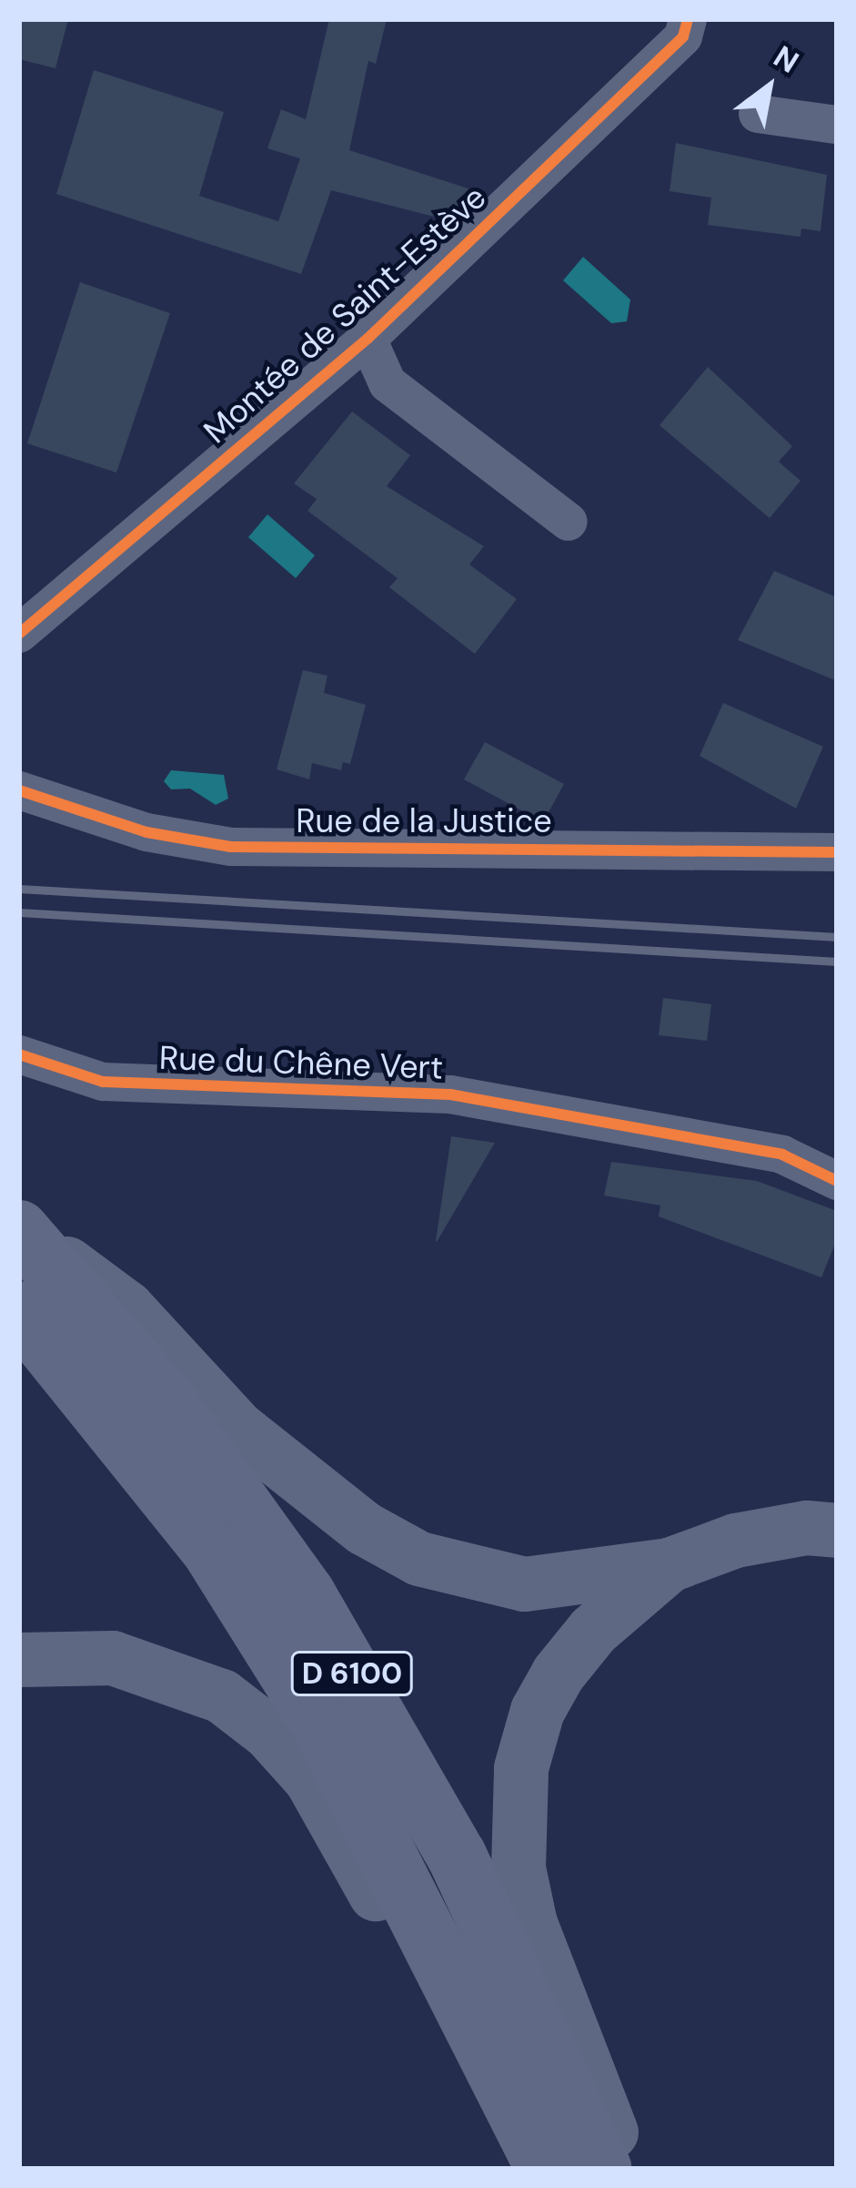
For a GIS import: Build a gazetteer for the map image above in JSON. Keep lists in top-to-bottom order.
{
  "streets": {
    "main road": ["D 6100"],
    "street": ["Montée de Saint-Estève", "Rue de la Justice", "Rue du Chêne Vert"]
  },
  "north": "top right"
}
